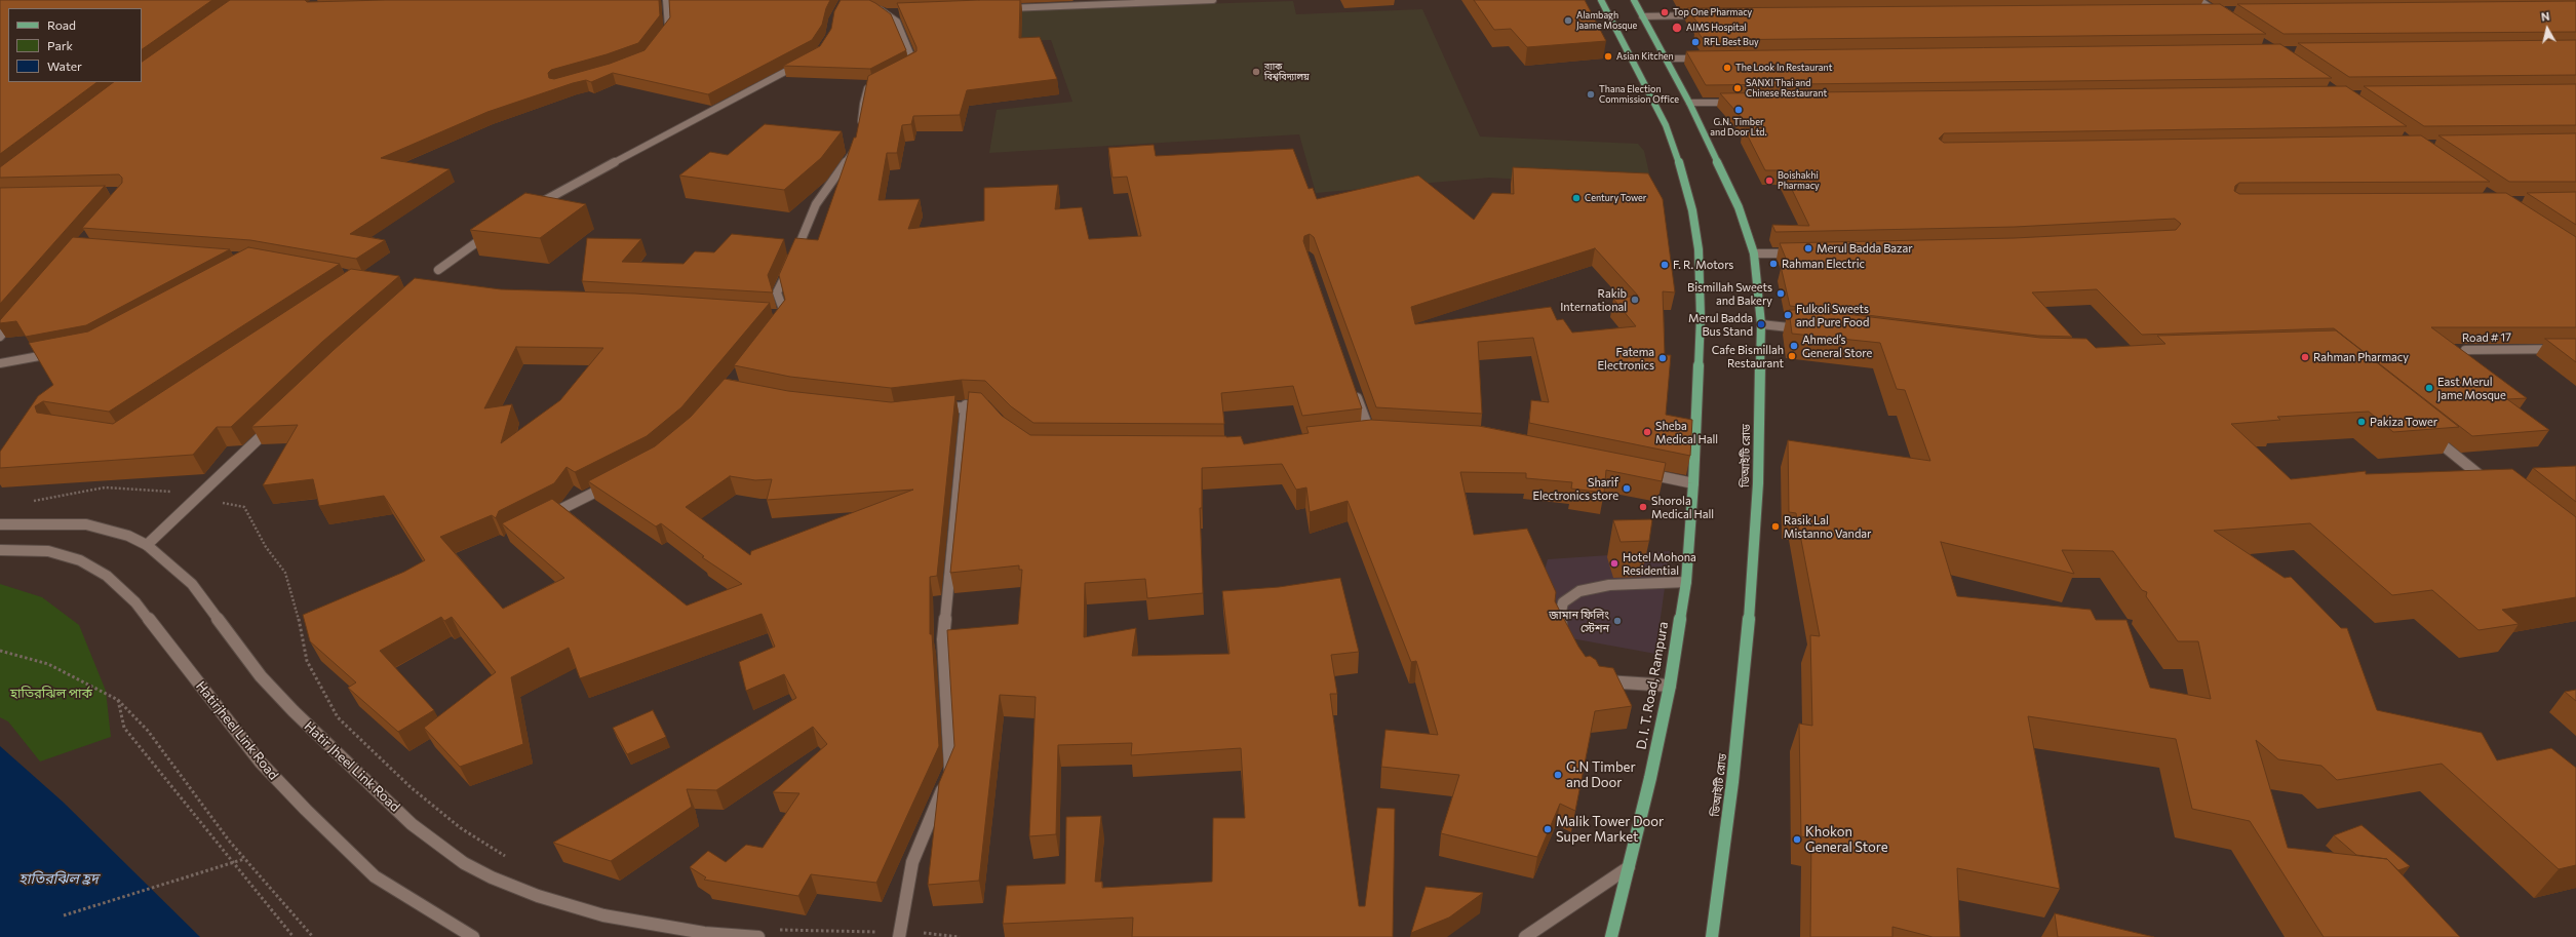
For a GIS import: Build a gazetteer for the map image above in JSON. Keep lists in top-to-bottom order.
{
  "streets": {
    "main road": ["ডিআইটি রোড", "D. I. T. Road, Rampura"],
    "street": ["Road # 17", "Hatirjheel Link Road", "Hatir Jheel Link Road"]
  },
  "water": ["হাতিরঝিল হ্রদ"],
  "parks": ["হাতিরঝিল পার্ক"],
  "places": [
    "Top One Pharmacy",
    "Alambagh Jaame Mosque",
    "AIMS Hospital",
    "RFL Best Buy",
    "Asian Kitchen",
    "The Look In Restaurant",
    "ব্র্যাক বিশ্ববিদ্যালয়",
    "SANXI Thai and Chinese Restaurant",
    "Thana Election Commission Office",
    "G.N. Timber and Door Ltd.",
    "Boishakhi Pharmacy",
    "Century Tower",
    "Merul Badda Bazar",
    "Rahman Electric",
    "F. R. Motors",
    "Bismillah Sweets and Bakery",
    "Rakib International",
    "Fulkoli Sweets and Pure Food",
    "Merul Badda Bus Stand",
    "Ahmed’s General Store",
    "Cafe Bismillah Restaurant",
    "Rahman Pharmacy",
    "Fatema Electronics",
    "East Merul Jame Mosque",
    "Pakiza Tower",
    "Sheba Medical Hall",
    "Sharif Electronics store",
    "Shorola Medical Hall",
    "Rasik Lal Mistanno Vandar",
    "Hotel Mohona Residential",
    "জামান ফিলিং স্টেশন",
    "G.N Timber and Door",
    "Malik Tower Door Super Market",
    "Khokon General Store"
  ],
  "legend": ["Road", "Park", "Water"],
  "north": "top"
}
